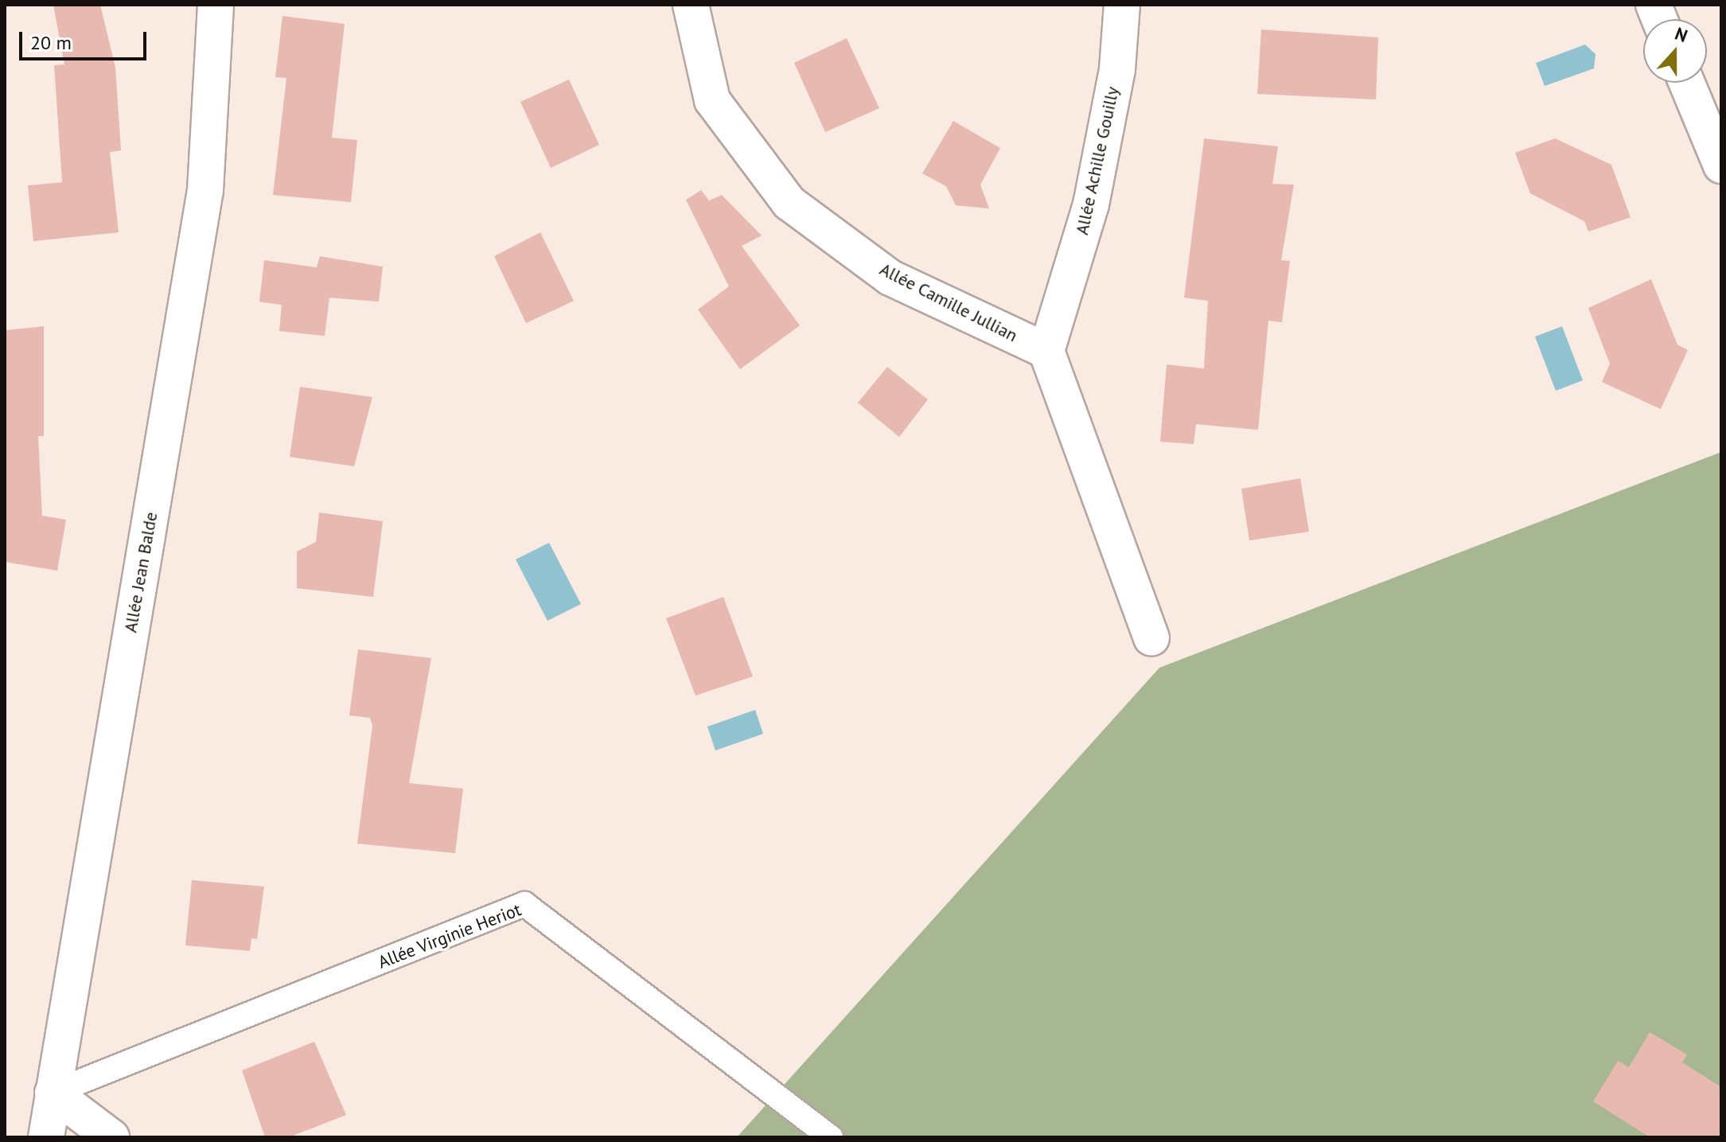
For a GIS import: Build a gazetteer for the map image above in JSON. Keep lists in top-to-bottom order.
{
  "streets": {
    "street": ["Allée Achille Gouilly", "Allée Camille Jullian", "Allée Jean Balde"],
    "lane": ["Allée Virginie Heriot"]
  },
  "crossings": [
    ["Allée Achille Gouilly", "Allée Camille Jullian"],
    ["Allée Jean Balde", "Allée Virginie Heriot"]
  ],
  "scale_bar": "20 m",
  "north": "top"
}
